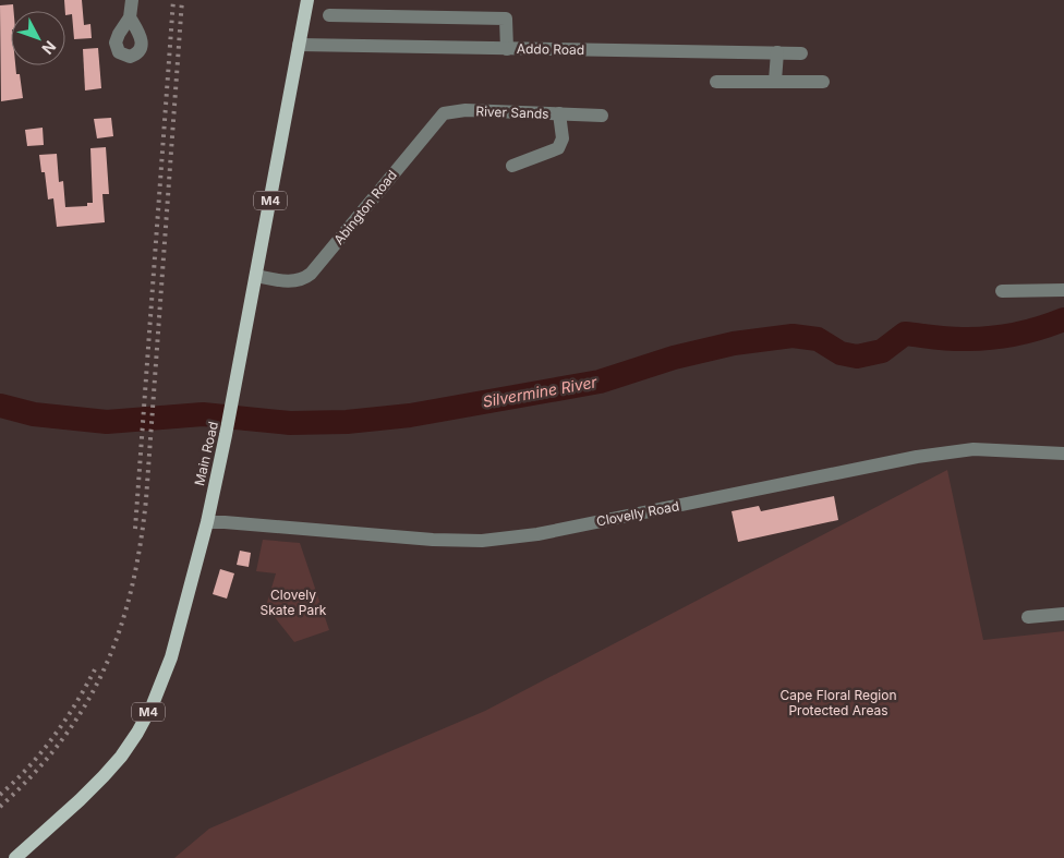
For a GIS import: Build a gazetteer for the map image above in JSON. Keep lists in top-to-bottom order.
{
  "streets": {
    "main road": ["M4", "Main Road"],
    "street": [
      "Addo Road",
      "River Sands",
      "Abington Road",
      "Clovelly Road"
    ]
  },
  "crossings": [
    ["Addo Road", "Main Road"],
    ["River Sands", "Abington Road"],
    ["Abington Road", "Main Road"],
    ["Main Road", "Clovelly Road"]
  ],
  "water": ["Silvermine River"],
  "parks": ["Clovely Skate Park", "Cape Floral Region Protected Areas"],
  "north": "bottom right"
}
